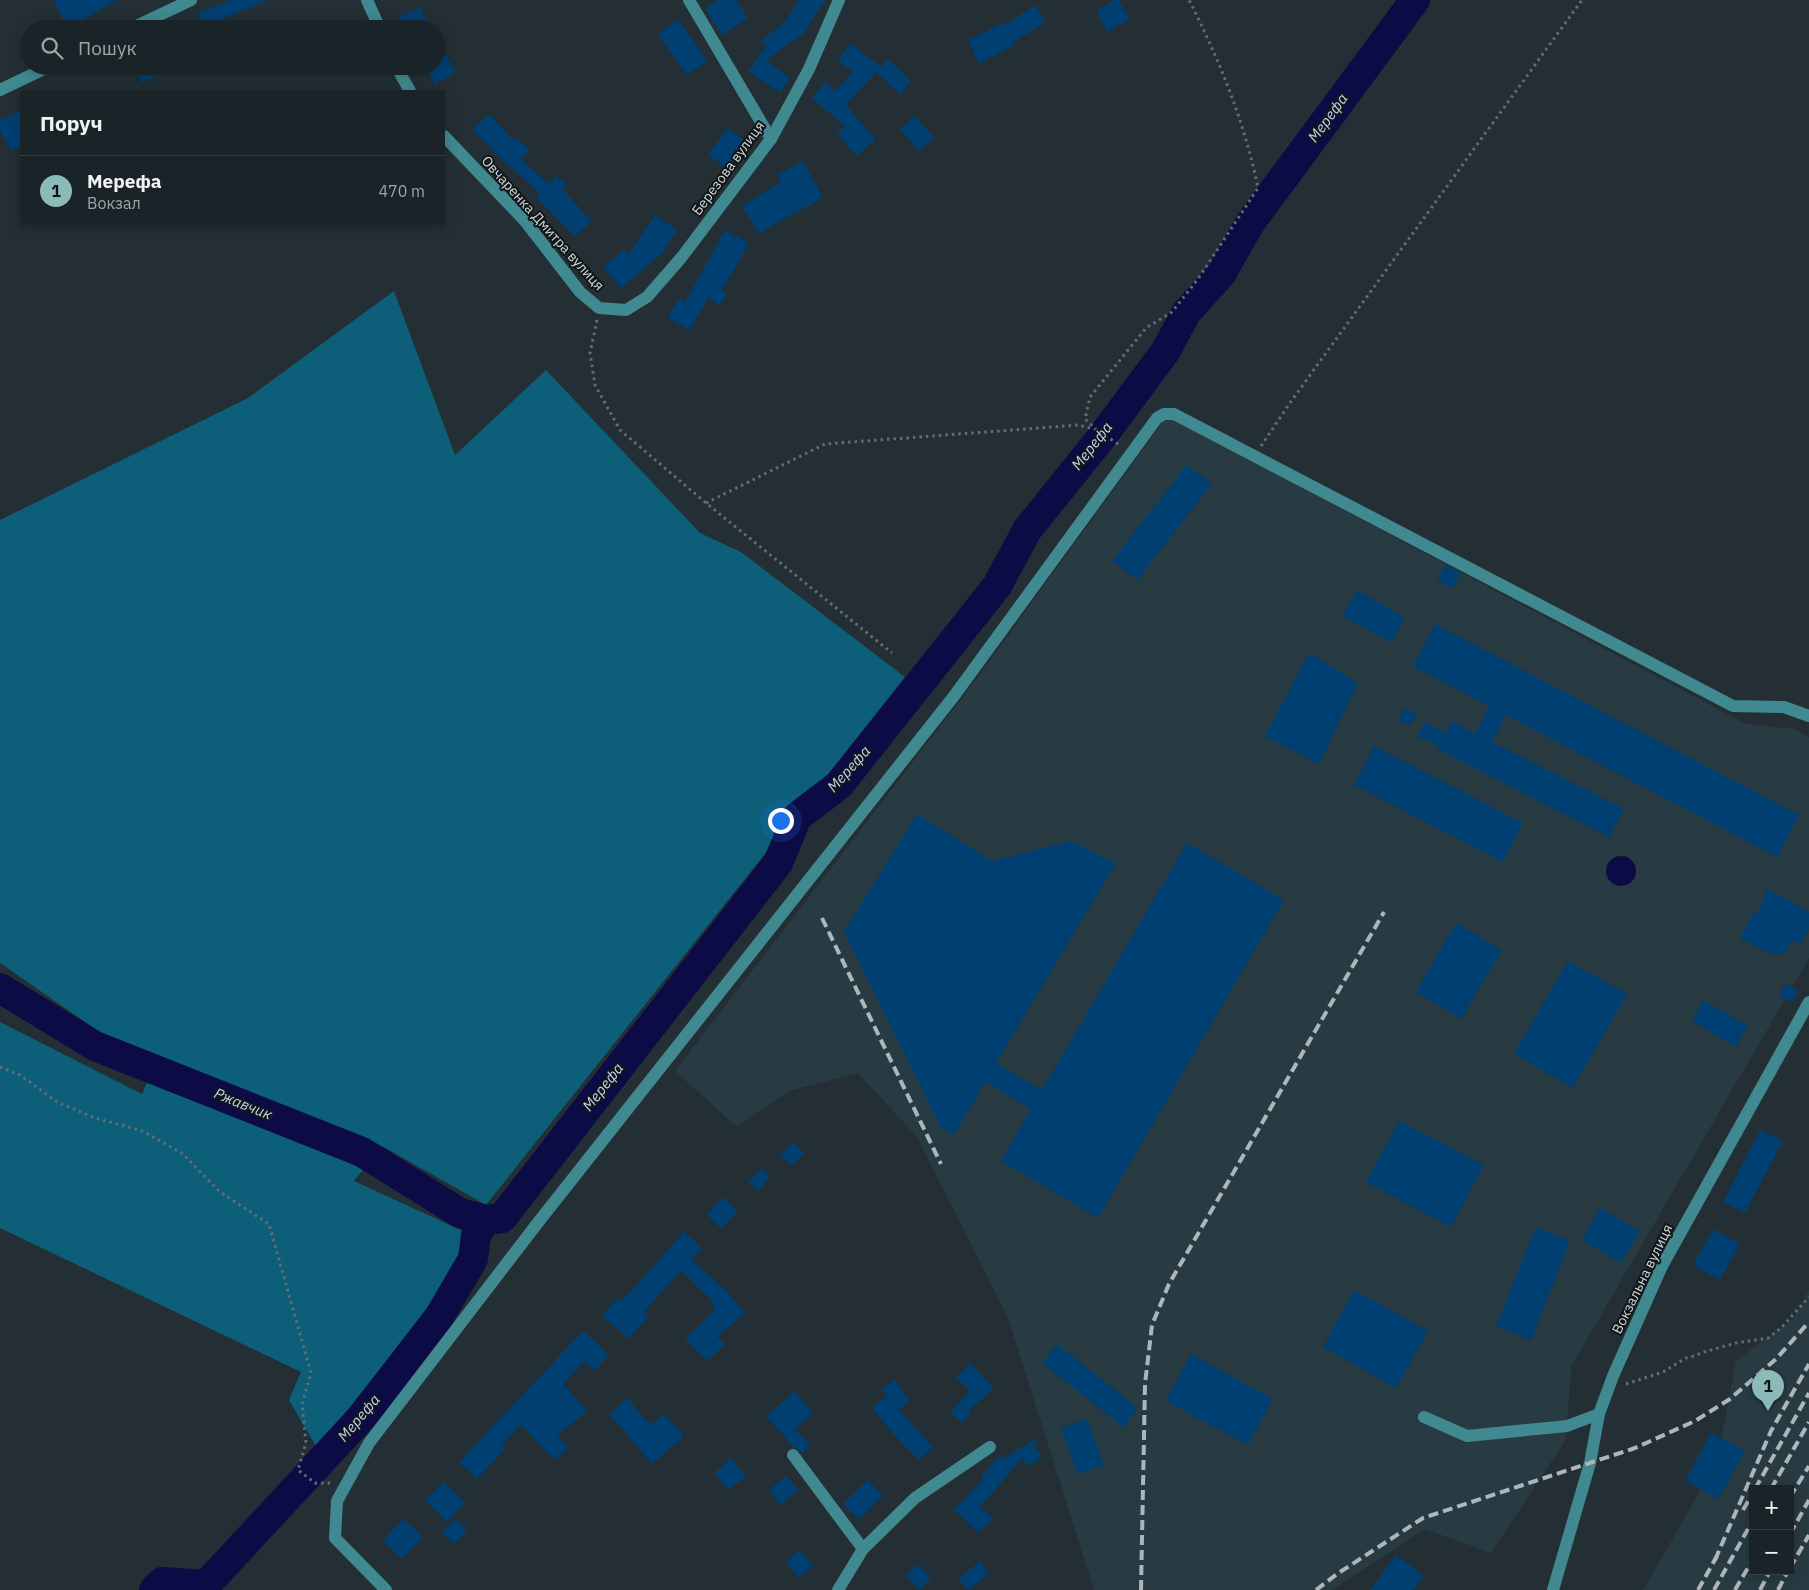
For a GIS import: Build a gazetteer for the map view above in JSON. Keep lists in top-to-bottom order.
{
  "streets": {
    "street": ["Березова вулиця", "Овчаренка Дмитра вулиця", "Вокзальна вулиця"]
  },
  "crossings": [
    ["Березова вулиця", "Овчаренка Дмитра вулиця"]
  ],
  "water": ["Мерефа", "Ржавчик"],
  "page": {
    "search": "Пошук",
    "heading": "Поруч",
    "list": [
      {
        "mark": "1",
        "name": "Мерефа",
        "note": "Вокзал",
        "value": "470 m"
      }
    ],
    "pins": "1",
    "map_buttons": ["+", "−"]
  }
}
